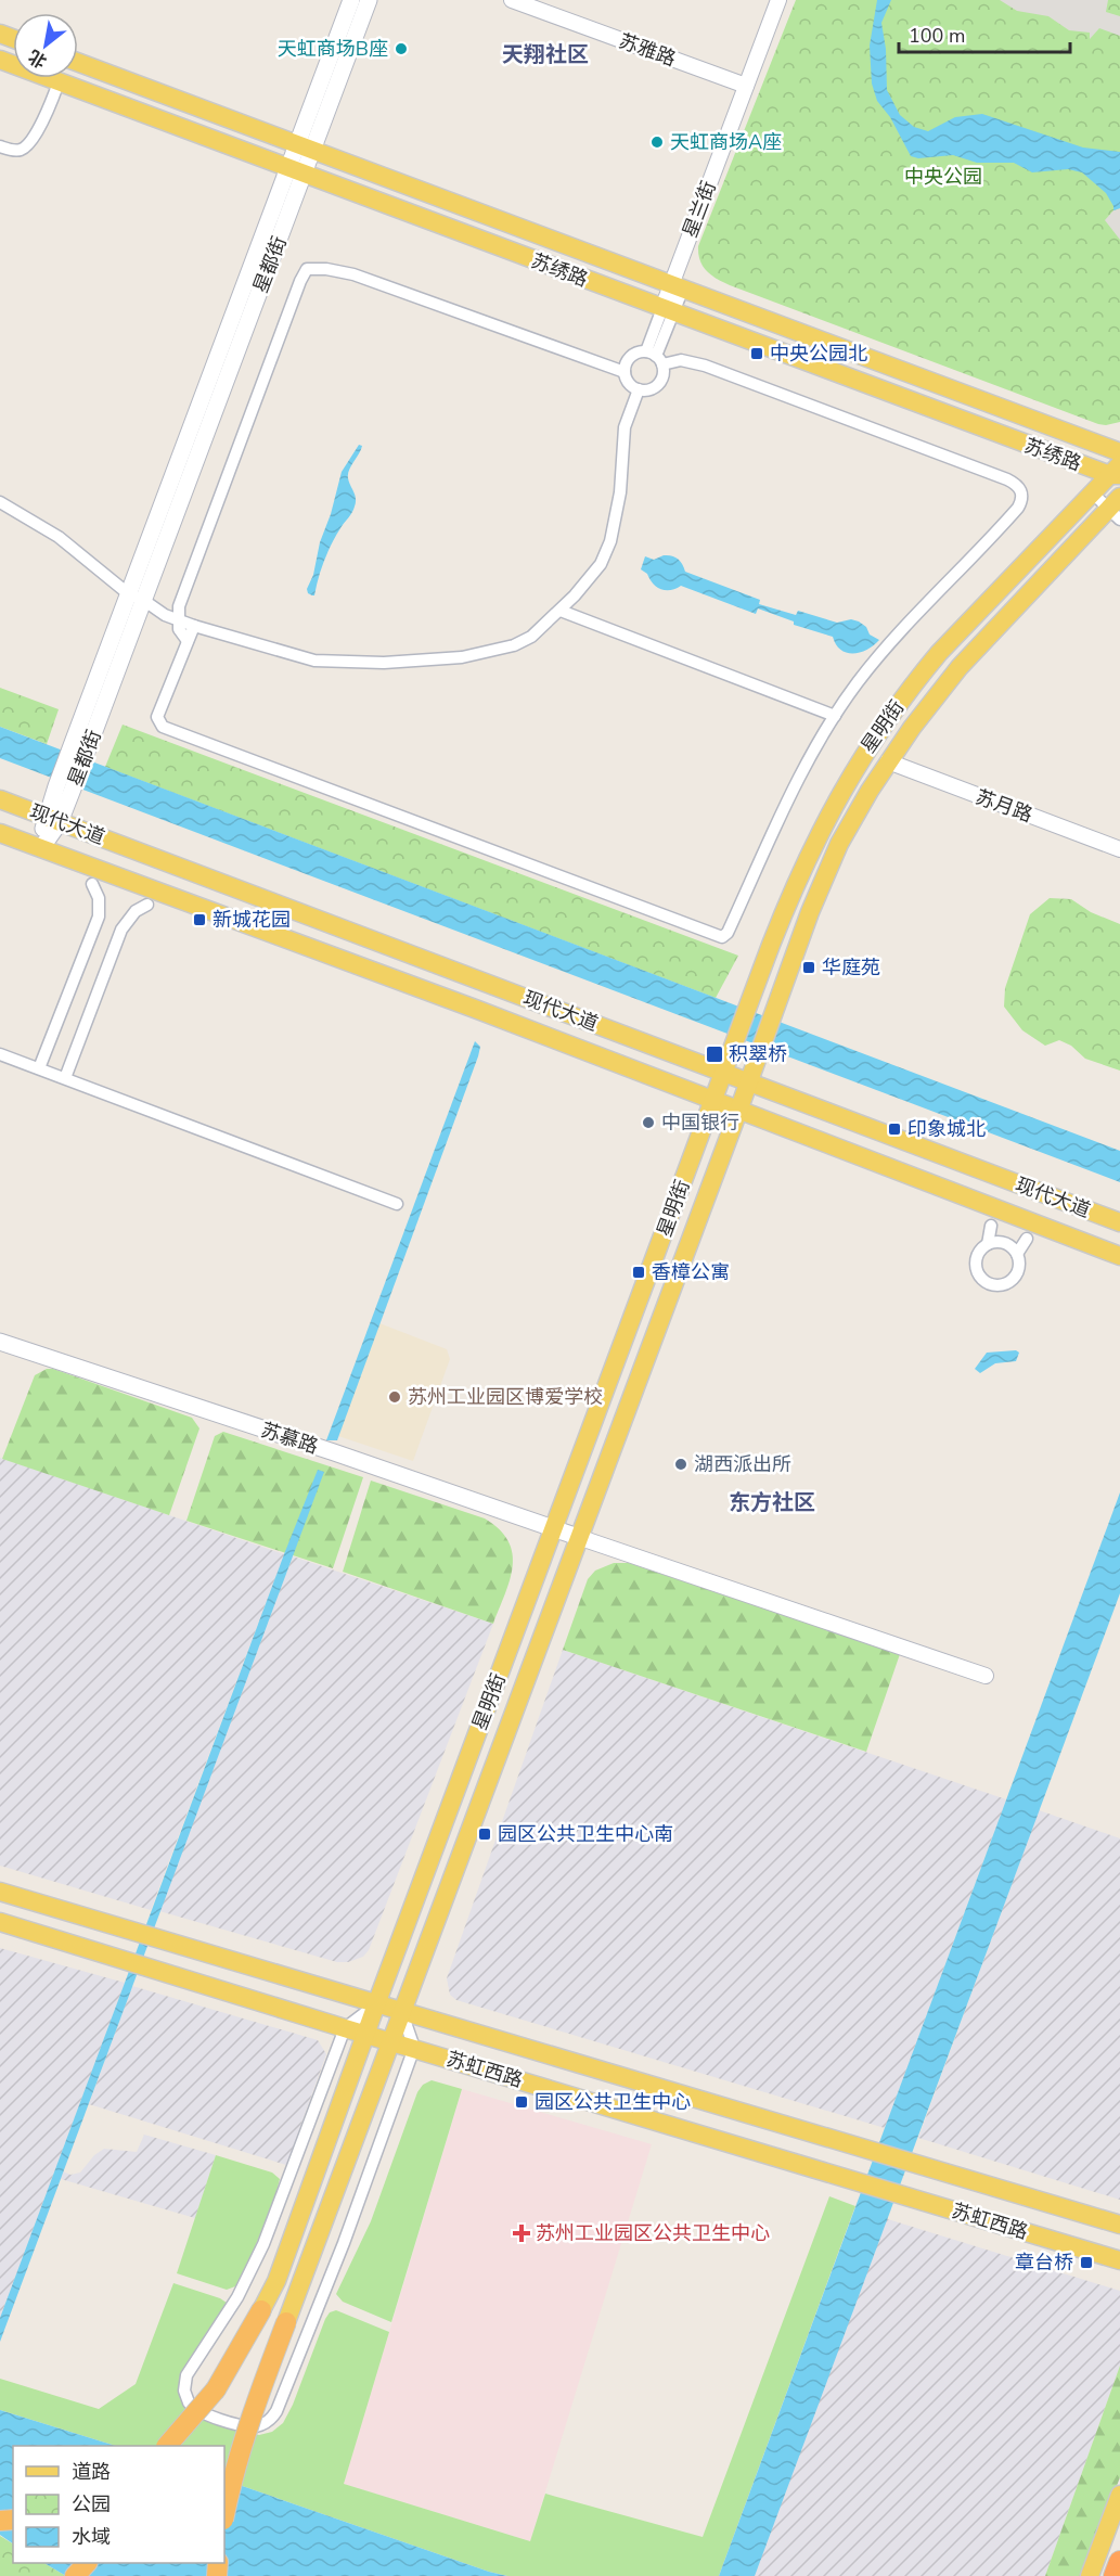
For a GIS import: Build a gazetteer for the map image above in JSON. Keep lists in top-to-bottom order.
{
  "streets": {
    "main road": [
      "星都街",
      "苏绣路",
      "星明街",
      "现代大道",
      "苏慕路",
      "苏虹西路"
    ],
    "street": ["苏雅路", "星兰街", "苏月路"]
  },
  "crossings": [
    ["苏雅路", "星兰街"],
    ["星兰街", "苏绣路"],
    ["星都街", "苏绣路"],
    ["星都街", "现代大道"],
    ["苏绣路", "星明街"],
    ["星明街", "苏月路"],
    ["星明街", "现代大道"],
    ["星明街", "苏慕路"],
    ["星明街", "苏虹西路"]
  ],
  "districts": ["天翔社区", "东方社区"],
  "parks": ["中央公园"],
  "places": {
    "other": [
      "天虹商场B座",
      "天虹商场A座",
      "中国银行",
      "苏州工业园区博爱学校",
      "湖西派出所"
    ],
    "transit": [
      "中央公园北",
      "新城花园",
      "华庭苑",
      "积翠桥",
      "印象城北",
      "香樟公寓",
      "园区公共卫生中心南",
      "园区公共卫生中心",
      "章台桥"
    ],
    "health": ["苏州工业园区公共卫生中心"]
  },
  "legend": ["道路", "公园", "水域"],
  "scale_bar": "100 m",
  "north": "bottom left"
}
